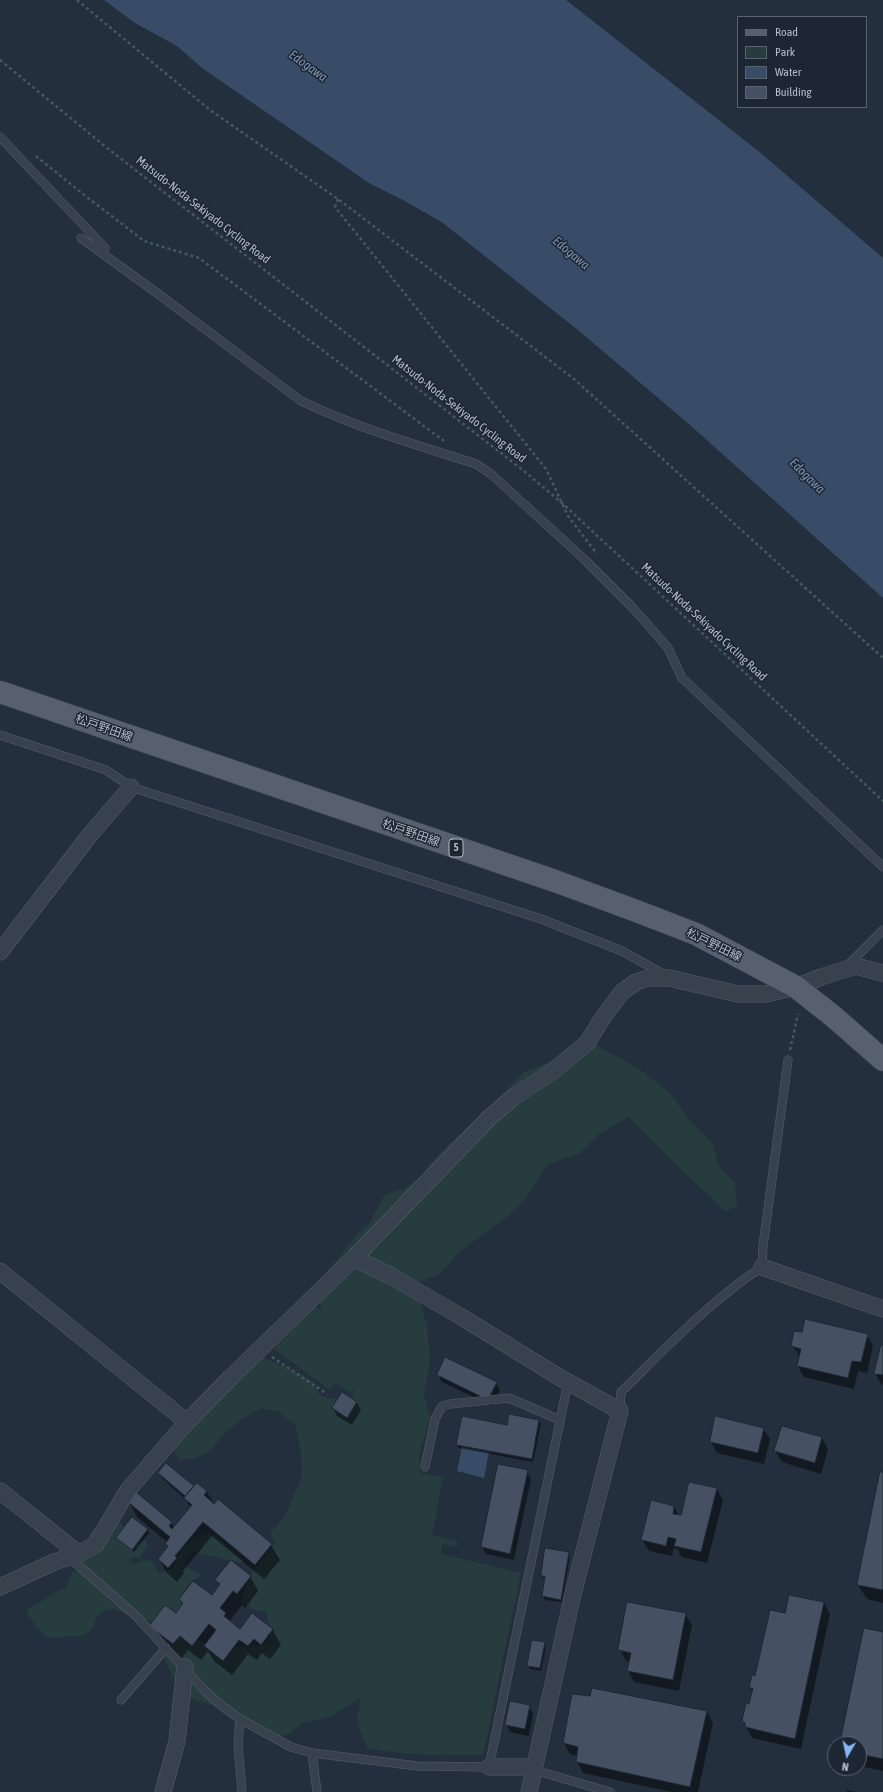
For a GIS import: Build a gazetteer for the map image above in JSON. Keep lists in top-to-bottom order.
{
  "streets": {
    "main road": ["松戸野田線", "5"],
    "path": ["Matsudo-Noda-Sekiyado Cycling Road"]
  },
  "water": ["Edogawa"],
  "legend": [
    "Road",
    "Park",
    "Water",
    "Building"
  ],
  "north": "bottom"
}
